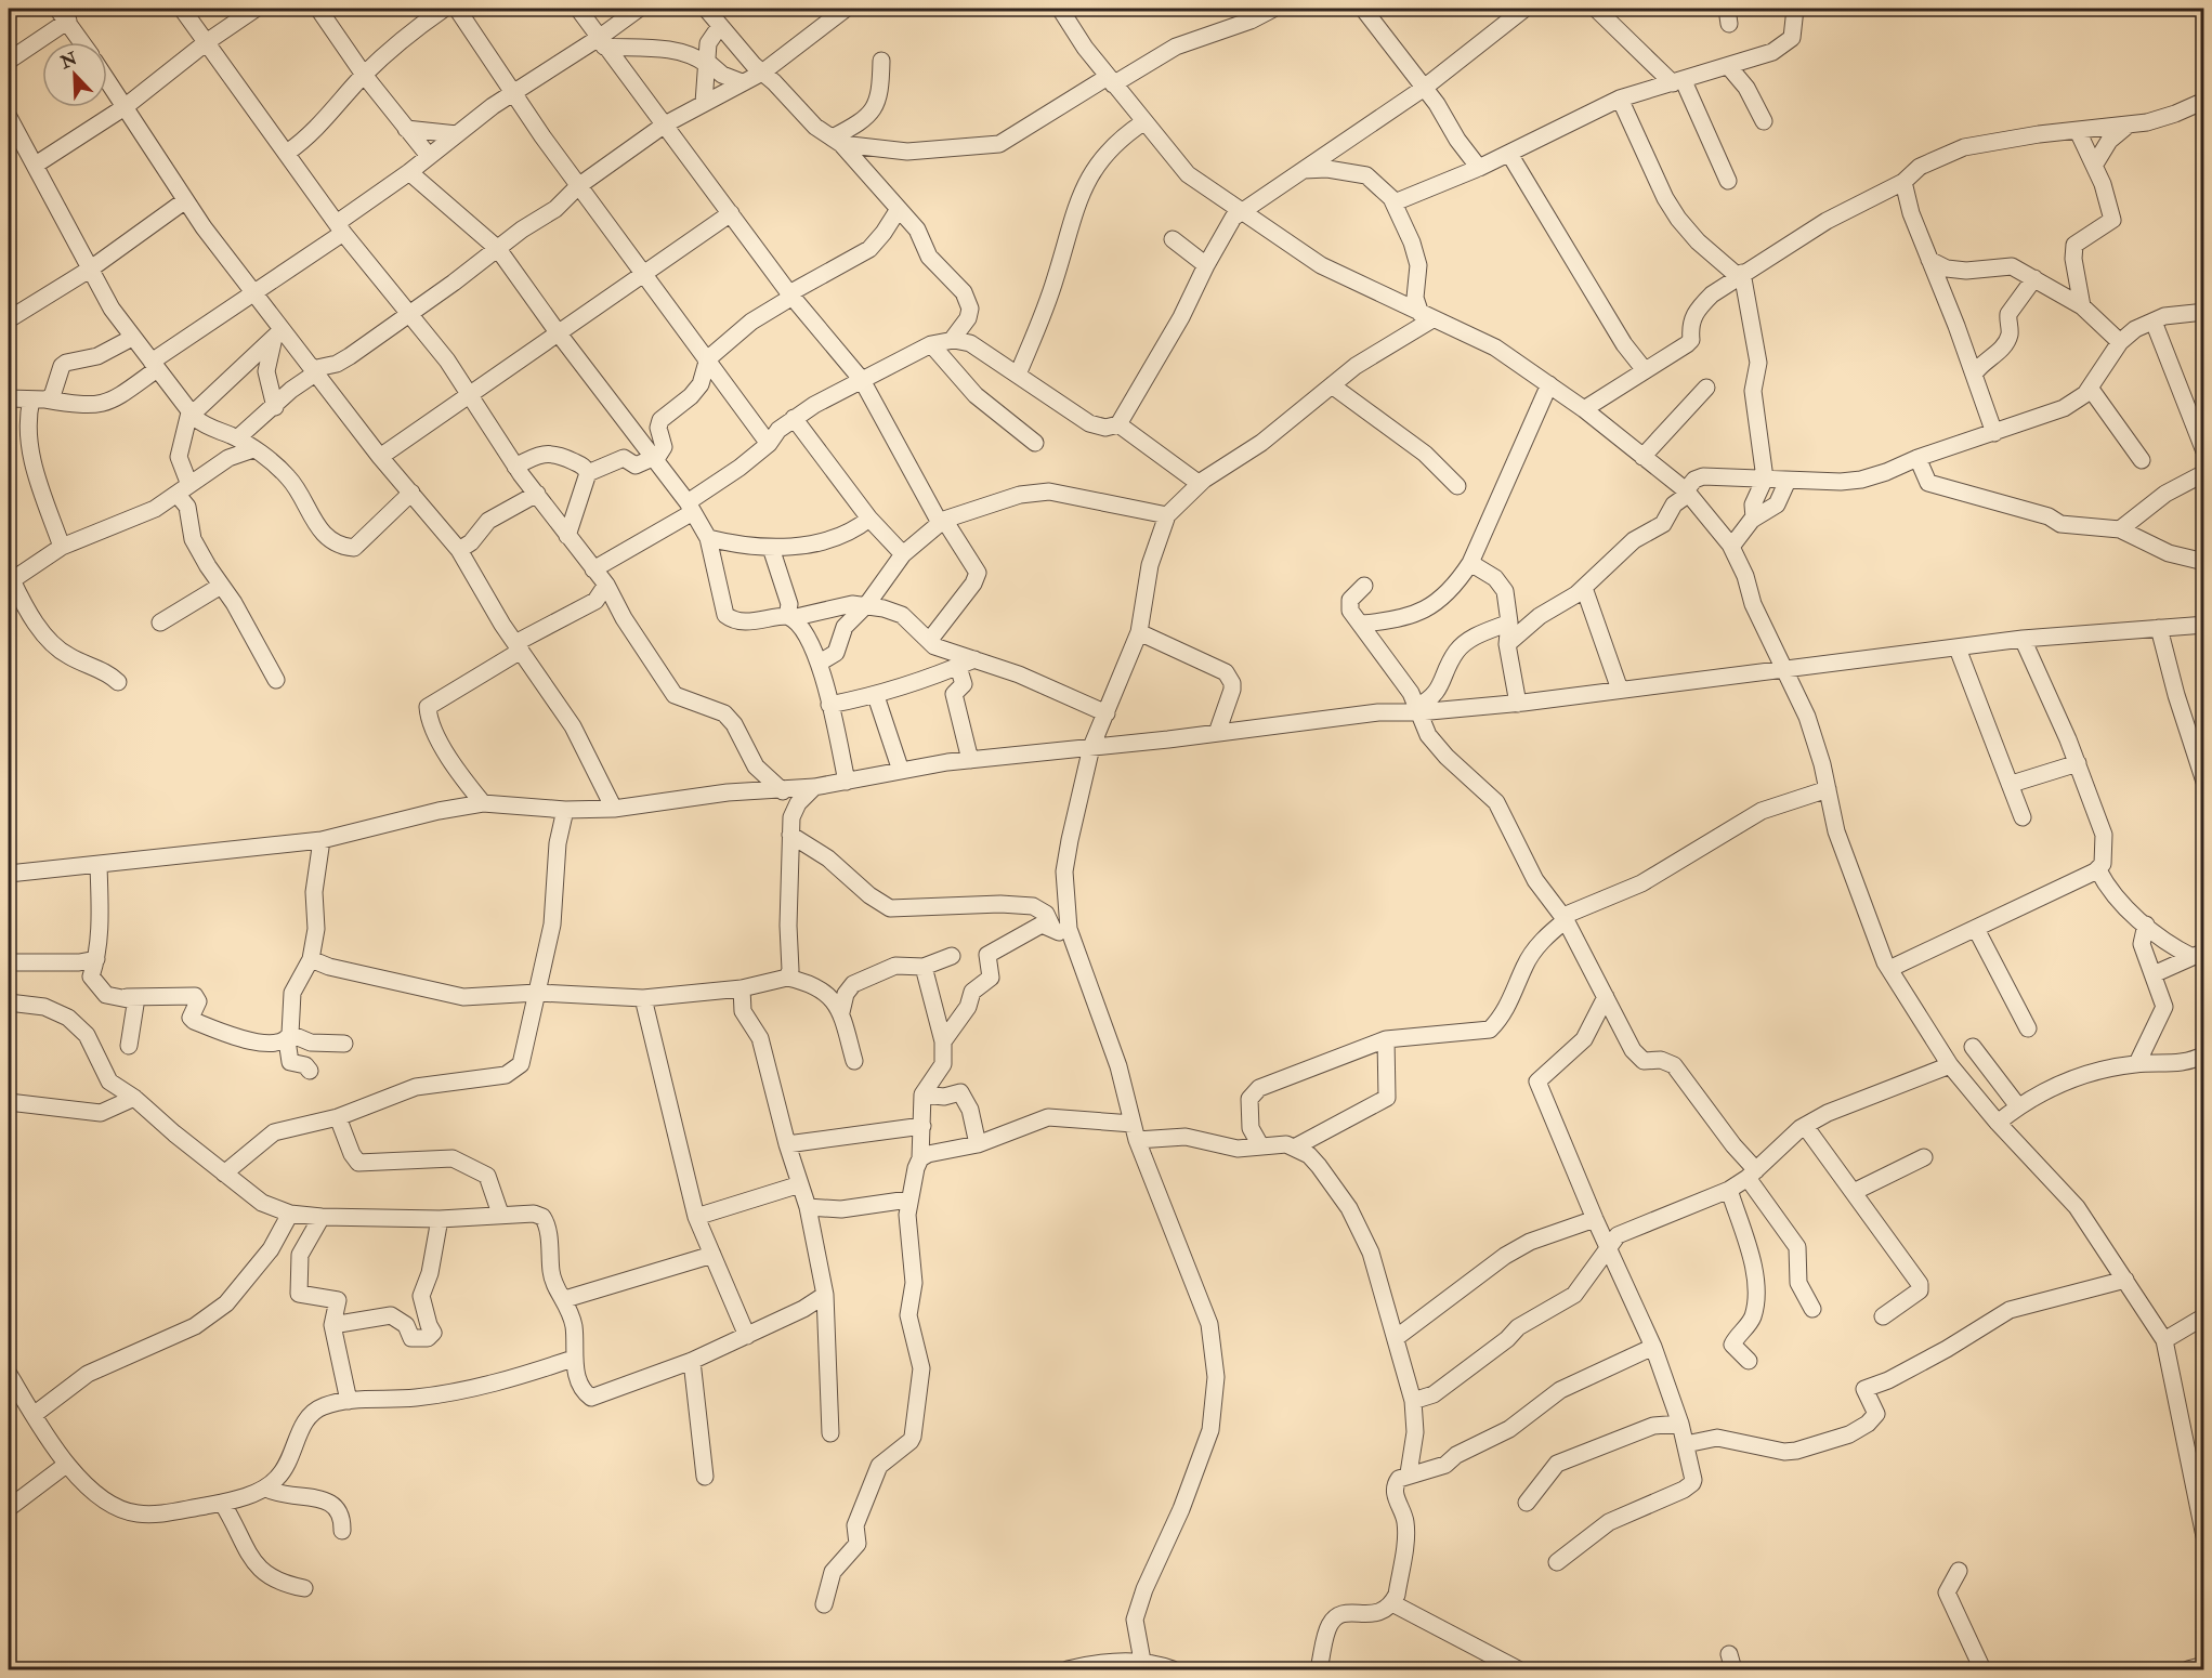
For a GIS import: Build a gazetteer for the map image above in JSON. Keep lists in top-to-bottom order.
{
  "north": "top left"
}
